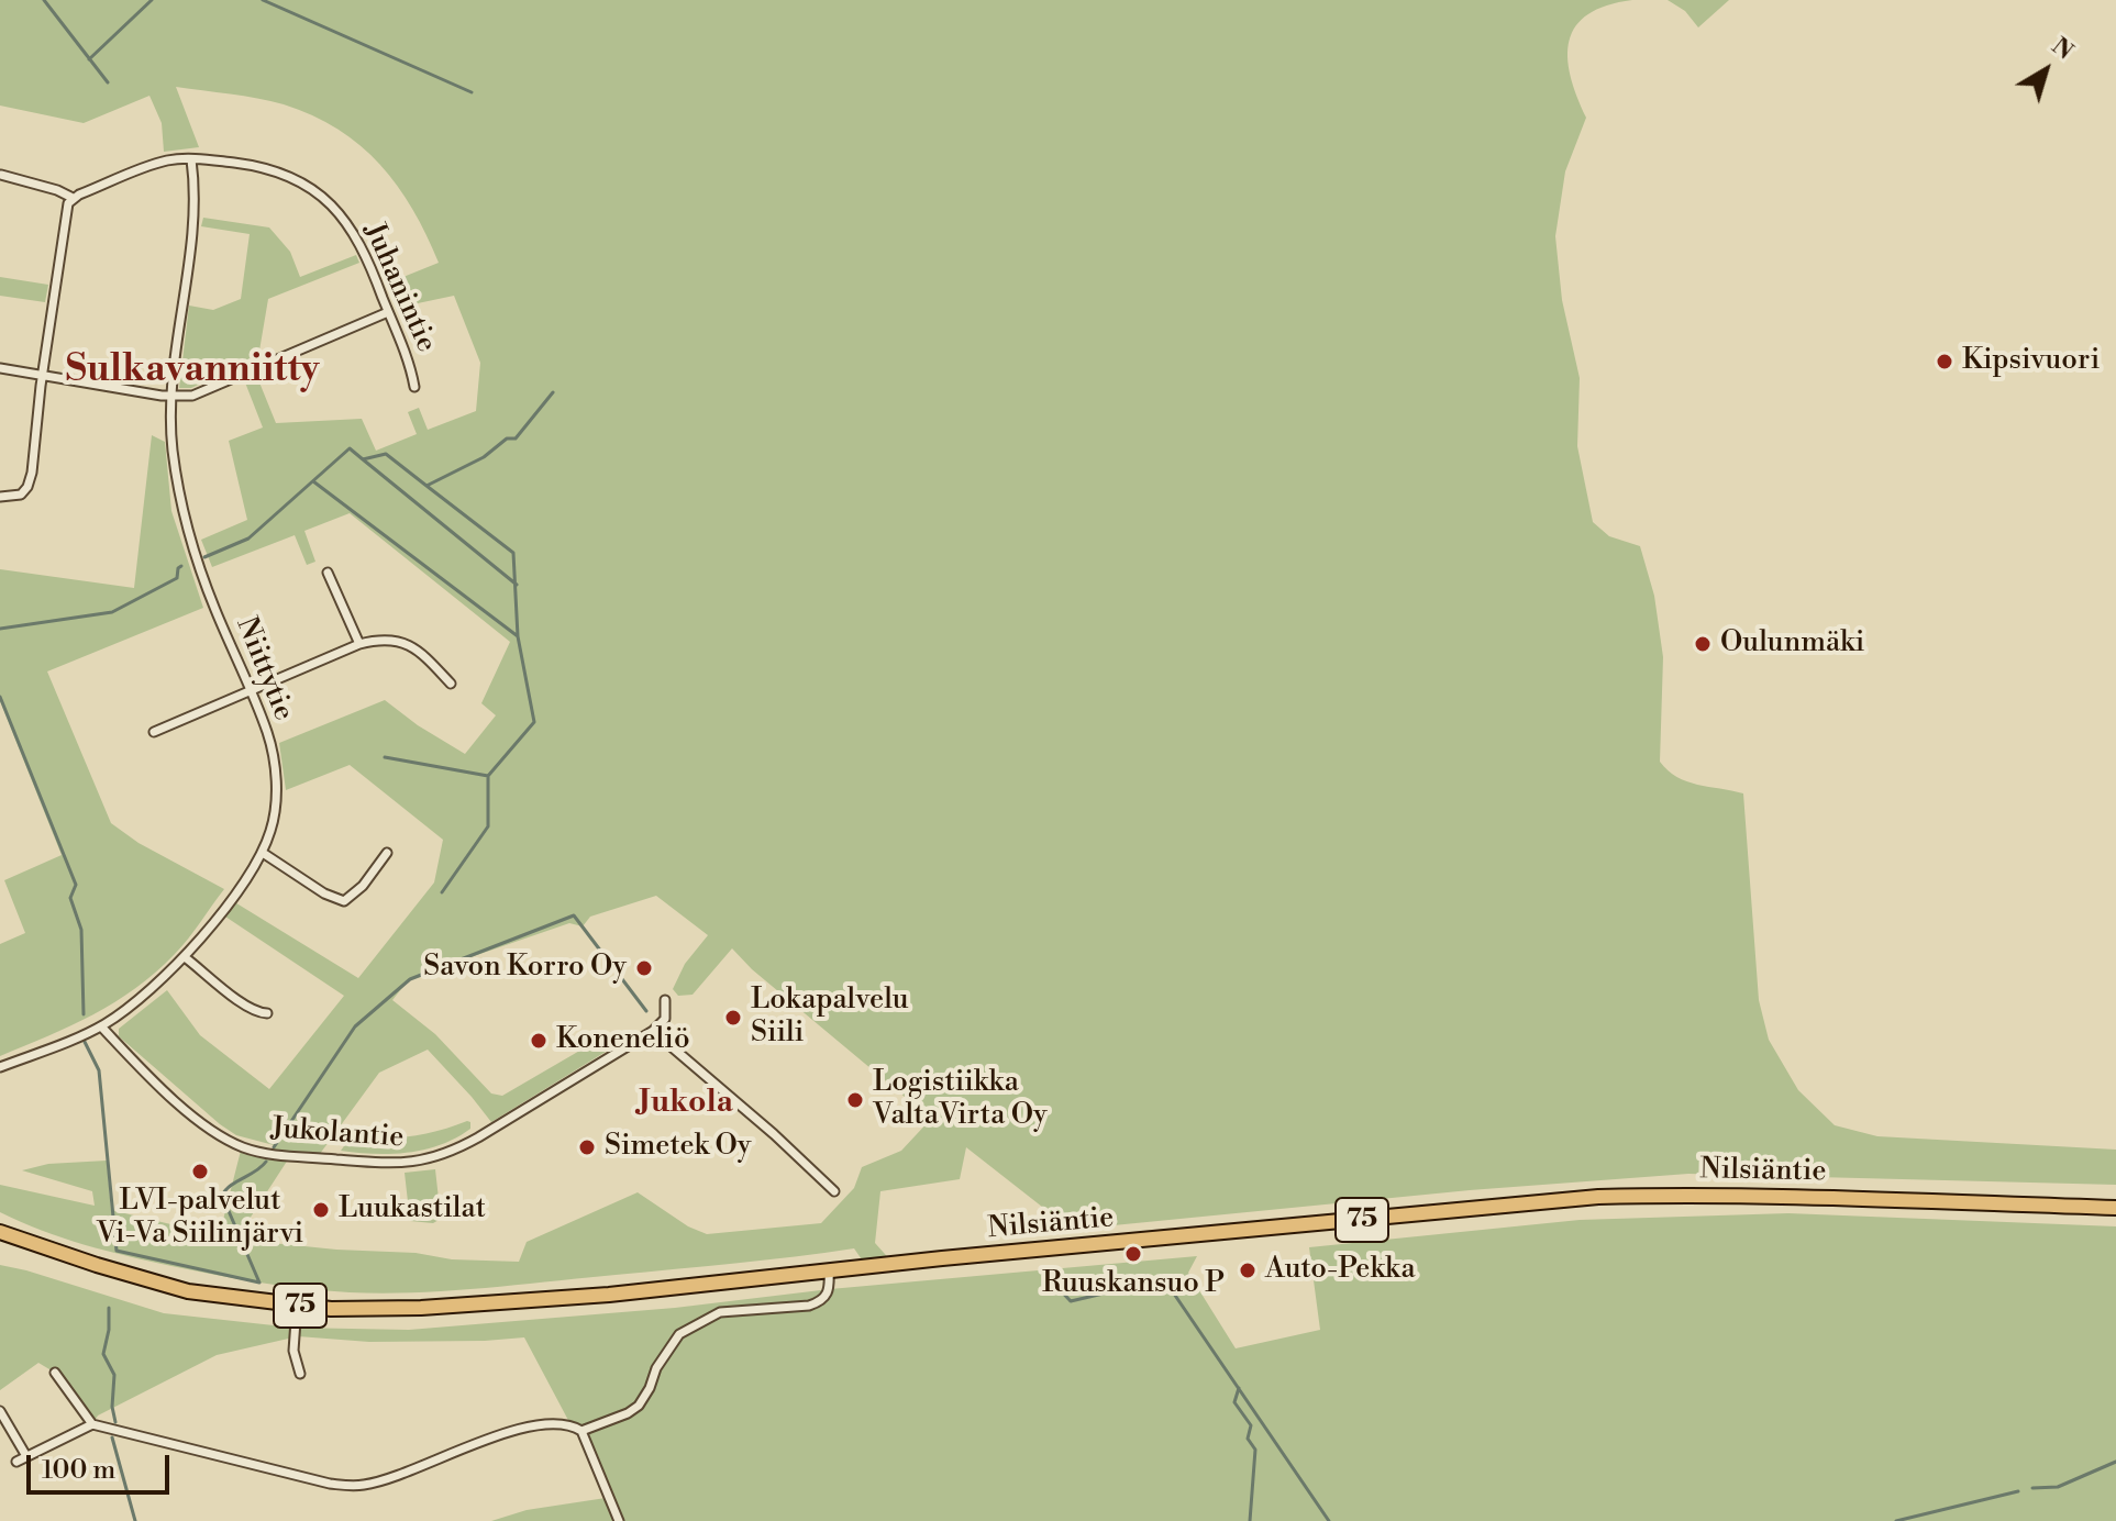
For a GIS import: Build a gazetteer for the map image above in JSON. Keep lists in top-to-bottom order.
{
  "streets": {
    "main road": ["Nilsiäntie", "75"],
    "street": ["Juhanintie", "Niittytie", "Jukolantie"]
  },
  "crossings": [
    ["Juhanintie", "Niittytie"],
    ["Niittytie", "Jukolantie"]
  ],
  "districts": ["Sulkavanniitty", "Jukola"],
  "places": [
    "Kipsivuori",
    "Oulunmäki",
    "Savon Korro Oy",
    "Lokapalvelu Siili",
    "Koneneliö",
    "Logistiikka ValtaVirta Oy",
    "Simetek Oy",
    "LVI-palvelut Vi-Va Siilinjärvi",
    "Luukastilat",
    "Ruuskansuo P",
    "Auto-Pekka"
  ],
  "scale_bar": "100 m",
  "north": "top right"
}
